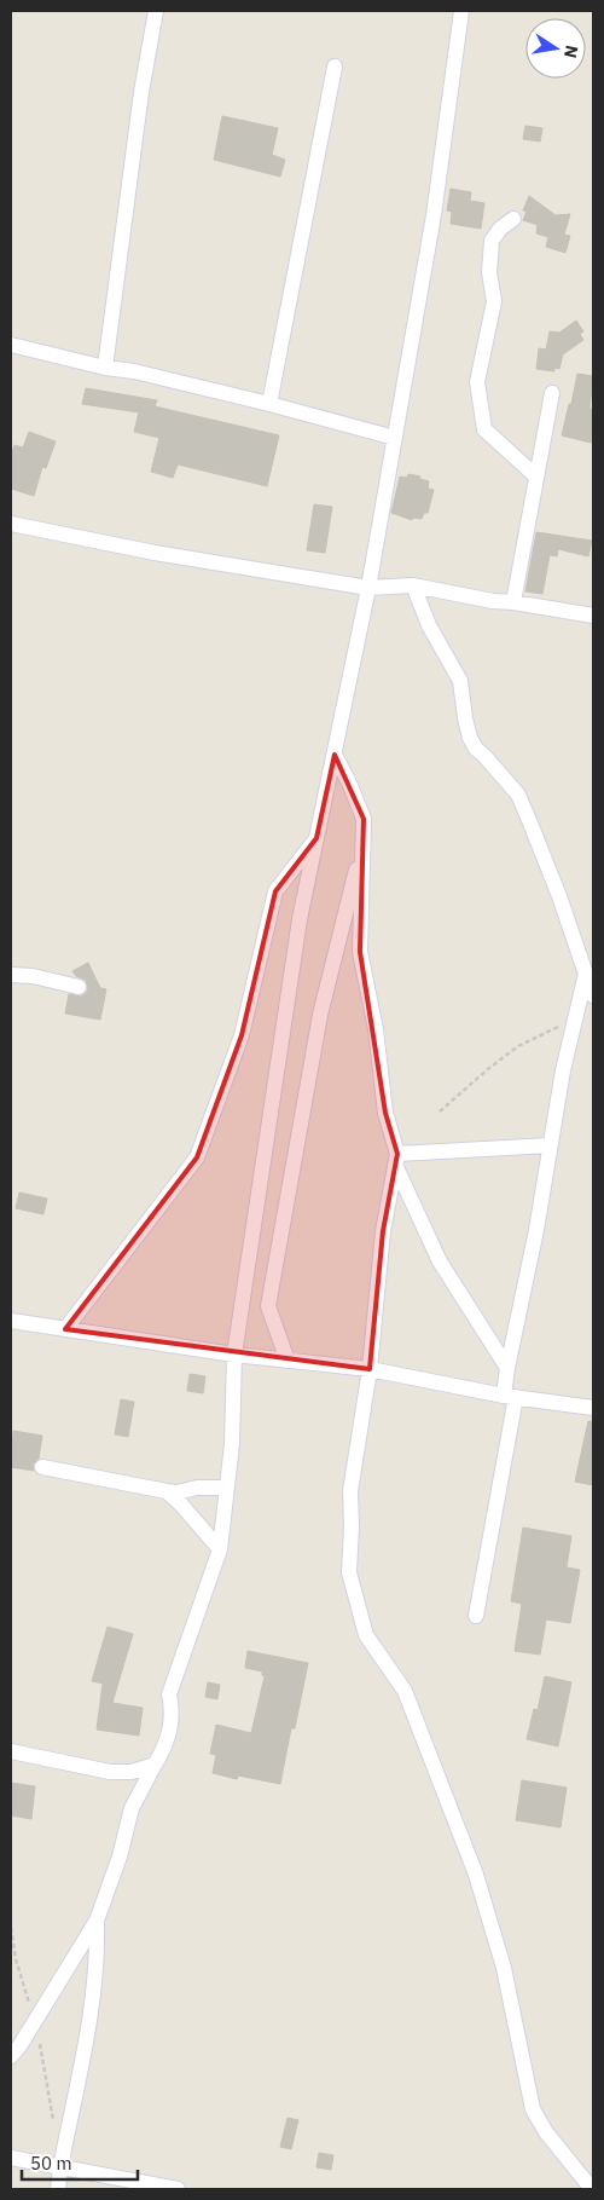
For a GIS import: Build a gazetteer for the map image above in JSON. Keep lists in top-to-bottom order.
{
  "scale_bar": "50 m",
  "north": "right"
}
